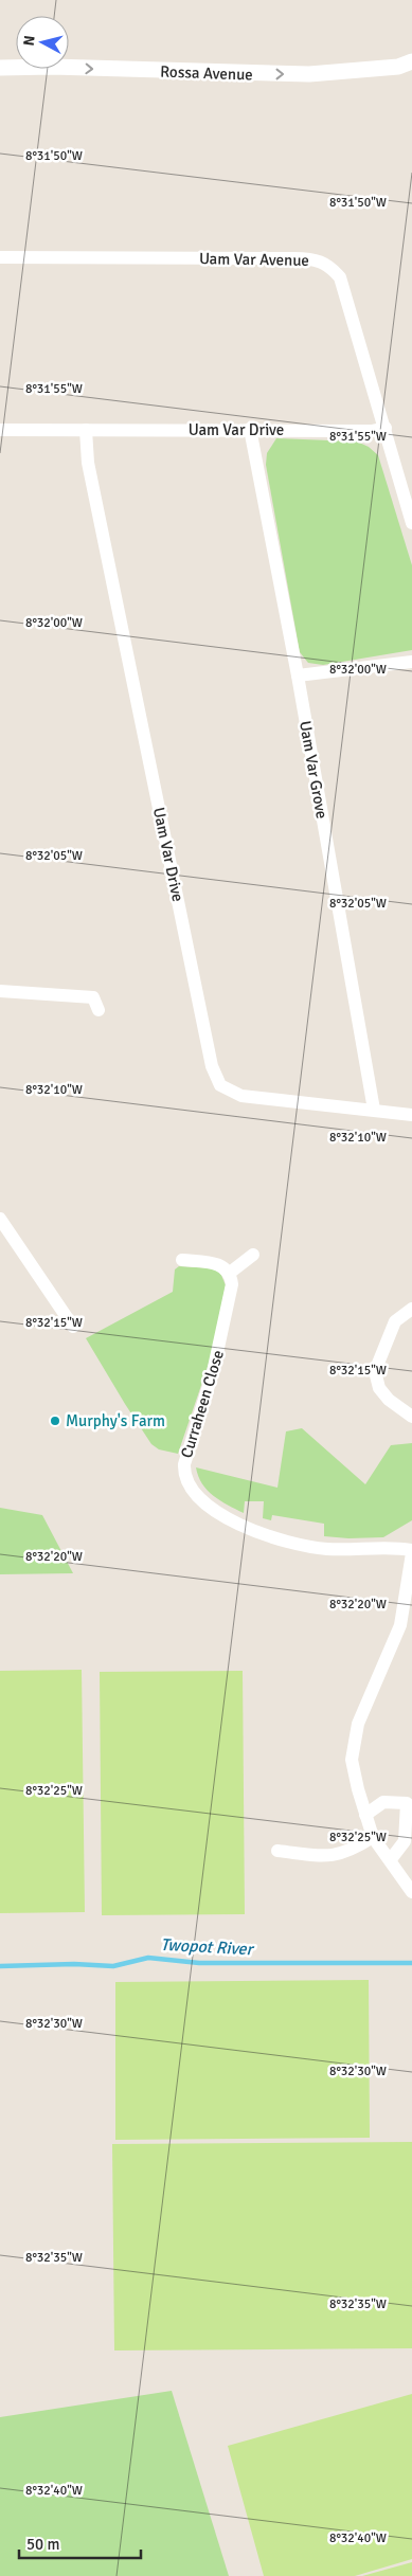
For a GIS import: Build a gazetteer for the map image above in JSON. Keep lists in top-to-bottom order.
{
  "streets": {
    "street": [
      "Rossa Avenue",
      "Uam Var Avenue",
      "Uam Var Drive",
      "Uam Var Grove",
      "Curraheen Close"
    ]
  },
  "crossings": [
    ["Uam Var Avenue", "Uam Var Drive"],
    ["Uam Var Drive", "Uam Var Grove"]
  ],
  "one_way": ["Rossa Avenue"],
  "water": ["Twopot River"],
  "places": ["Murphy's Farm"],
  "scale_bar": "50 m",
  "north": "left",
  "coordinates": [
    "8°31'50\"W",
    "8°31'55\"W",
    "8°32'00\"W",
    "8°32'05\"W",
    "8°32'10\"W",
    "8°32'15\"W",
    "8°32'20\"W",
    "8°32'25\"W",
    "8°32'30\"W",
    "8°32'35\"W",
    "8°32'40\"W"
  ]
}
